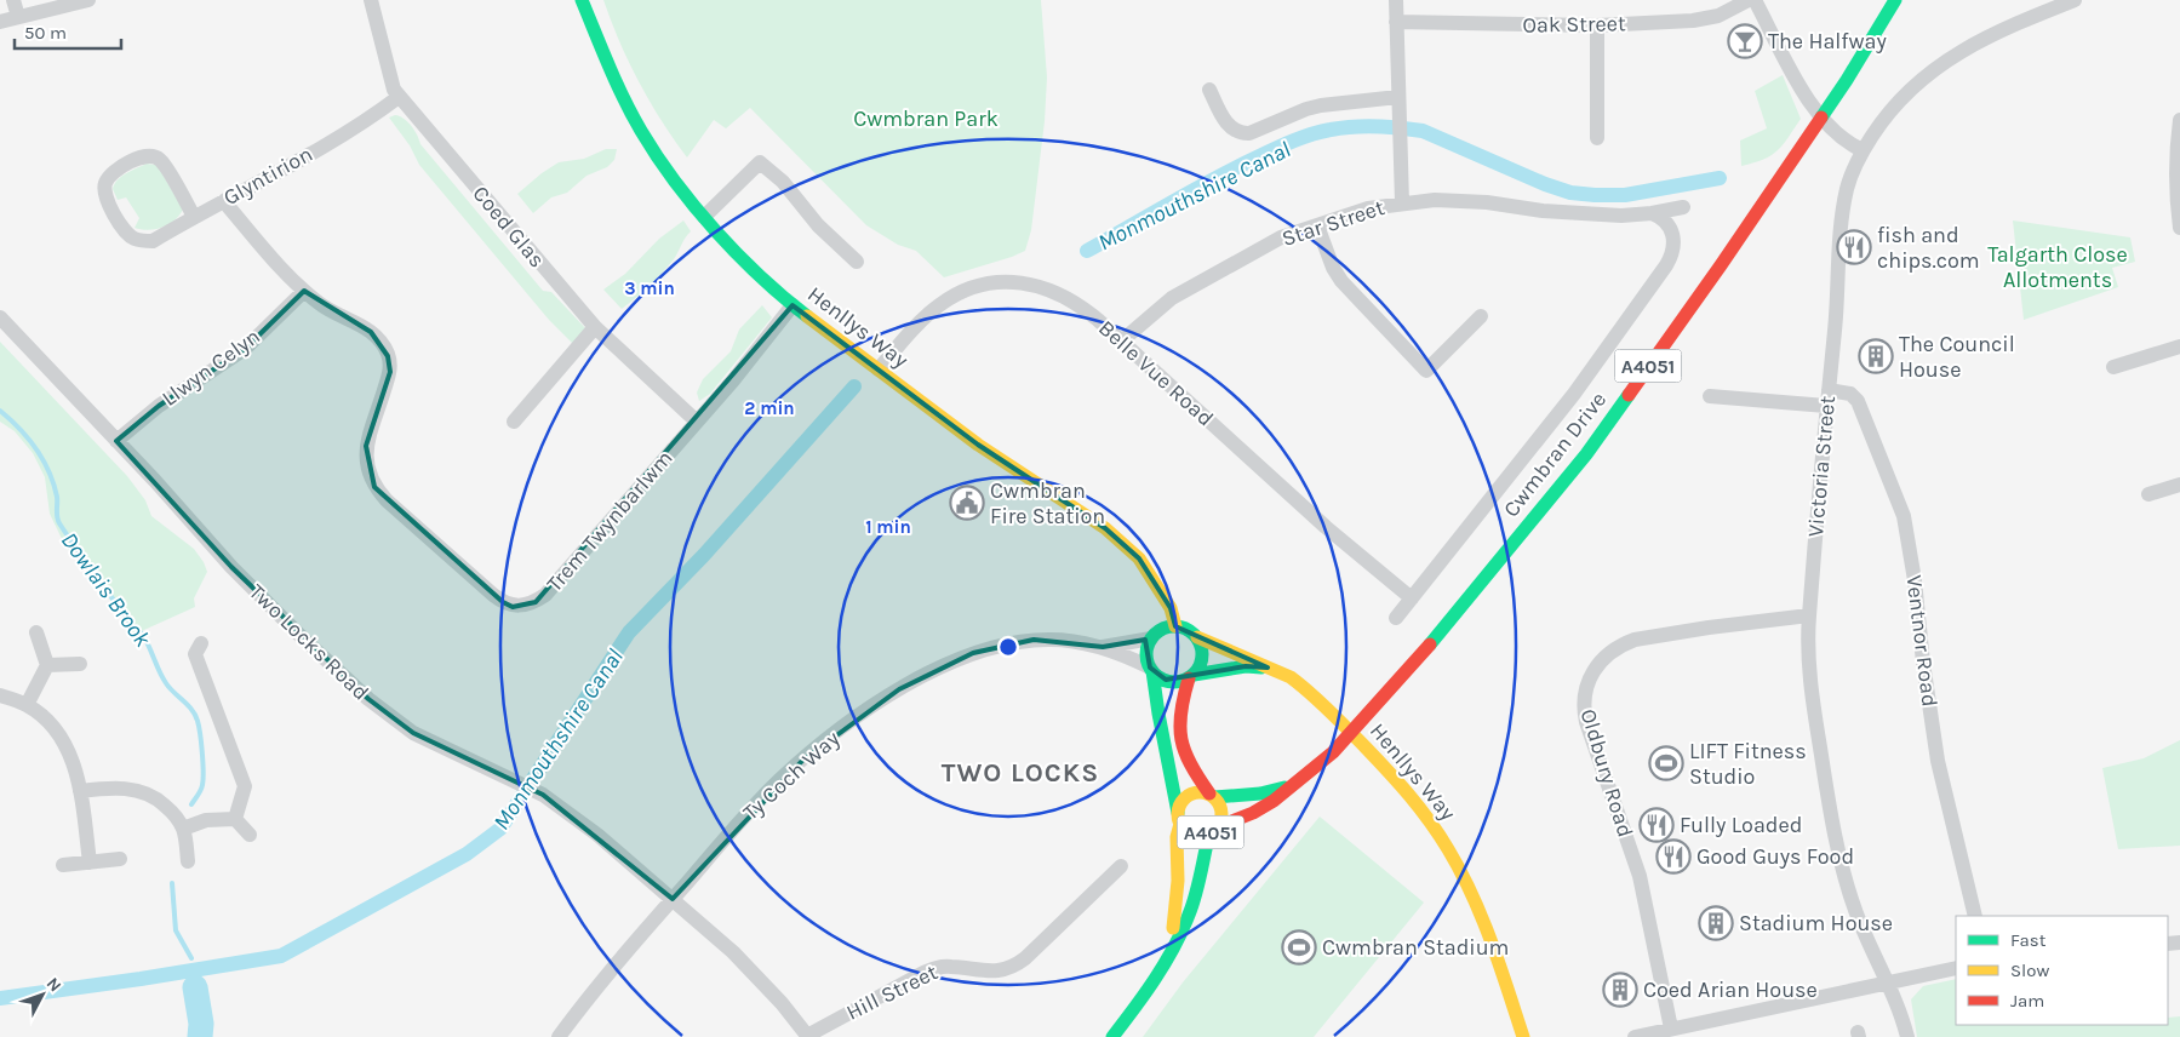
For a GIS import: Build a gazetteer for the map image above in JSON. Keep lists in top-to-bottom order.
{
  "streets": {
    "street": [
      "Oak Street",
      "Glyntirion",
      "Star Street",
      "Coed Glas",
      "Henllys Way",
      "A4051",
      "Llwyn Celyn",
      "Belle Vue Road",
      "Cwmbran Drive",
      "Victoria Street",
      "Trem Twynbarlwm",
      "Ventnor Road",
      "Two Locks Road",
      "Oldbury Road",
      "Ty Coch Way",
      "Hill Street"
    ]
  },
  "crossings": [
    ["Glyntirion", "Coed Glas"],
    ["Glyntirion", "Trem Twynbarlwm"],
    ["Star Street", "Belle Vue Road"],
    ["Coed Glas", "Trem Twynbarlwm"],
    ["Henllys Way", "Belle Vue Road"],
    ["Henllys Way", "Trem Twynbarlwm"],
    ["Henllys Way", "Ty Coch Way"],
    ["A4051", "Cwmbran Drive"],
    ["Llwyn Celyn", "Trem Twynbarlwm"],
    ["Llwyn Celyn", "Two Locks Road"],
    ["Victoria Street", "Ventnor Road"],
    ["Victoria Street", "Oldbury Road"],
    ["Two Locks Road", "Ty Coch Way"],
    ["Two Locks Road", "Hill Street"]
  ],
  "districts": ["TWO LOCKS"],
  "water": ["Monmouthshire Canal", "Dowlais Brook"],
  "parks": ["Cwmbran Park", "Talgarth Close Allotments"],
  "places": {
    "bar": ["The Halfway"],
    "restaurant": ["fish and chips.com", "Fully Loaded", "Good Guys Food"],
    "building": ["The Council House", "Stadium House", "Coed Arian House"],
    "public building": ["Cwmbran Fire Station"],
    "sports": ["LIFT Fitness Studio", "Cwmbran Stadium"]
  },
  "legend": ["Fast", "Slow", "Jam"],
  "scale_bar": "50 m",
  "north": "top right",
  "rings": ["3 min", "2 min", "1 min"]
}
